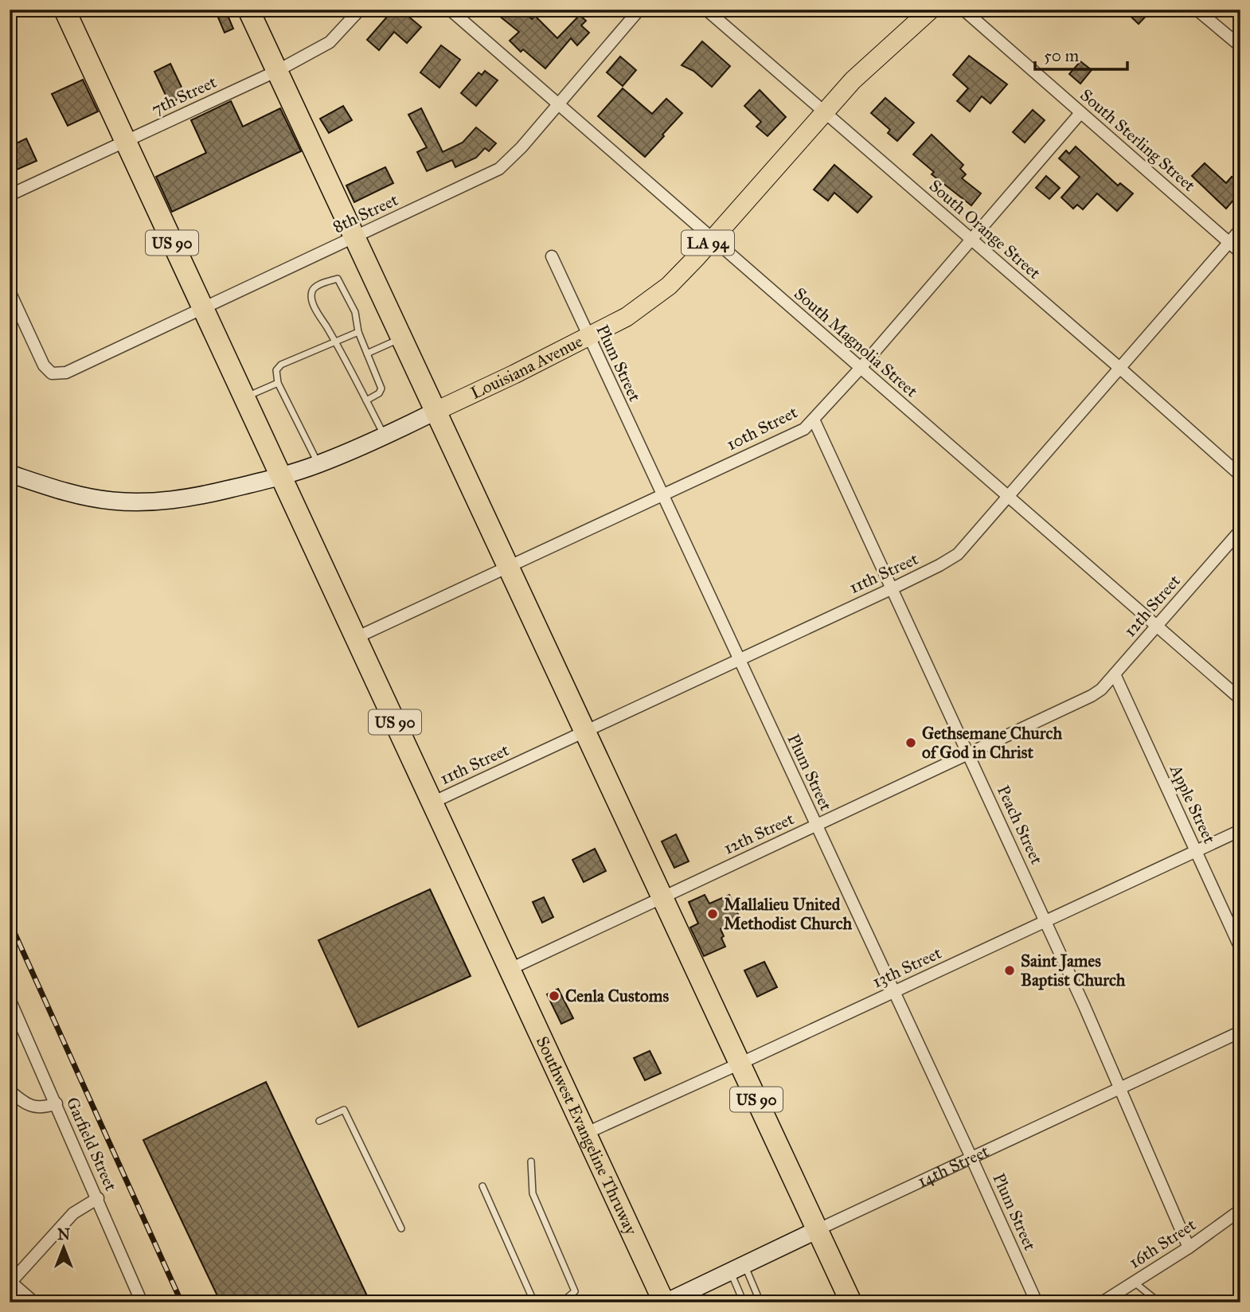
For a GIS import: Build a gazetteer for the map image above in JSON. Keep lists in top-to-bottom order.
{
  "streets": {
    "highway": ["US 90", "Southwest Evangeline Thruway"],
    "main road": ["LA 94", "Louisiana Avenue", "14th Street"],
    "street": [
      "7th Street",
      "South Sterling Street",
      "8th Street",
      "South Orange Street",
      "South Magnolia Street",
      "Plum Street",
      "10th Street",
      "11th Street",
      "12th Street",
      "Apple Street",
      "Peach Street",
      "13th Street",
      "Garfield Street",
      "16th Street"
    ]
  },
  "crossings": [
    ["7th Street", "US 90"],
    ["South Sterling Street", "10th Street"],
    ["South Sterling Street", "11th Street"],
    ["8th Street", "US 90"],
    ["8th Street", "South Magnolia Street"],
    ["South Orange Street", "Louisiana Avenue"],
    ["South Orange Street", "10th Street"],
    ["South Orange Street", "11th Street"],
    ["US 90", "Louisiana Avenue"],
    ["US 90", "10th Street"],
    ["US 90", "11th Street"],
    ["US 90", "12th Street"],
    ["US 90", "13th Street"],
    ["US 90", "Southwest Evangeline Thruway"],
    ["US 90", "14th Street"],
    ["South Magnolia Street", "Louisiana Avenue"],
    ["South Magnolia Street", "10th Street"],
    ["South Magnolia Street", "11th Street"],
    ["South Magnolia Street", "12th Street"],
    ["Plum Street", "Louisiana Avenue"],
    ["Plum Street", "10th Street"],
    ["Plum Street", "11th Street"],
    ["Plum Street", "12th Street"],
    ["Plum Street", "13th Street"],
    ["Plum Street", "14th Street"],
    ["10th Street", "Peach Street"],
    ["11th Street", "Peach Street"],
    ["12th Street", "Apple Street"],
    ["12th Street", "Peach Street"],
    ["12th Street", "Southwest Evangeline Thruway"],
    ["Apple Street", "13th Street"],
    ["Peach Street", "13th Street"],
    ["Peach Street", "14th Street"],
    ["Peach Street", "16th Street"],
    ["13th Street", "Southwest Evangeline Thruway"],
    ["Southwest Evangeline Thruway", "14th Street"]
  ],
  "places": [
    "Gethsemane Church of God in Christ",
    "Mallalieu United Methodist Church",
    "Saint James Baptist Church",
    "Cenla Customs"
  ],
  "scale_bar": "50 m",
  "north": "top"
}
